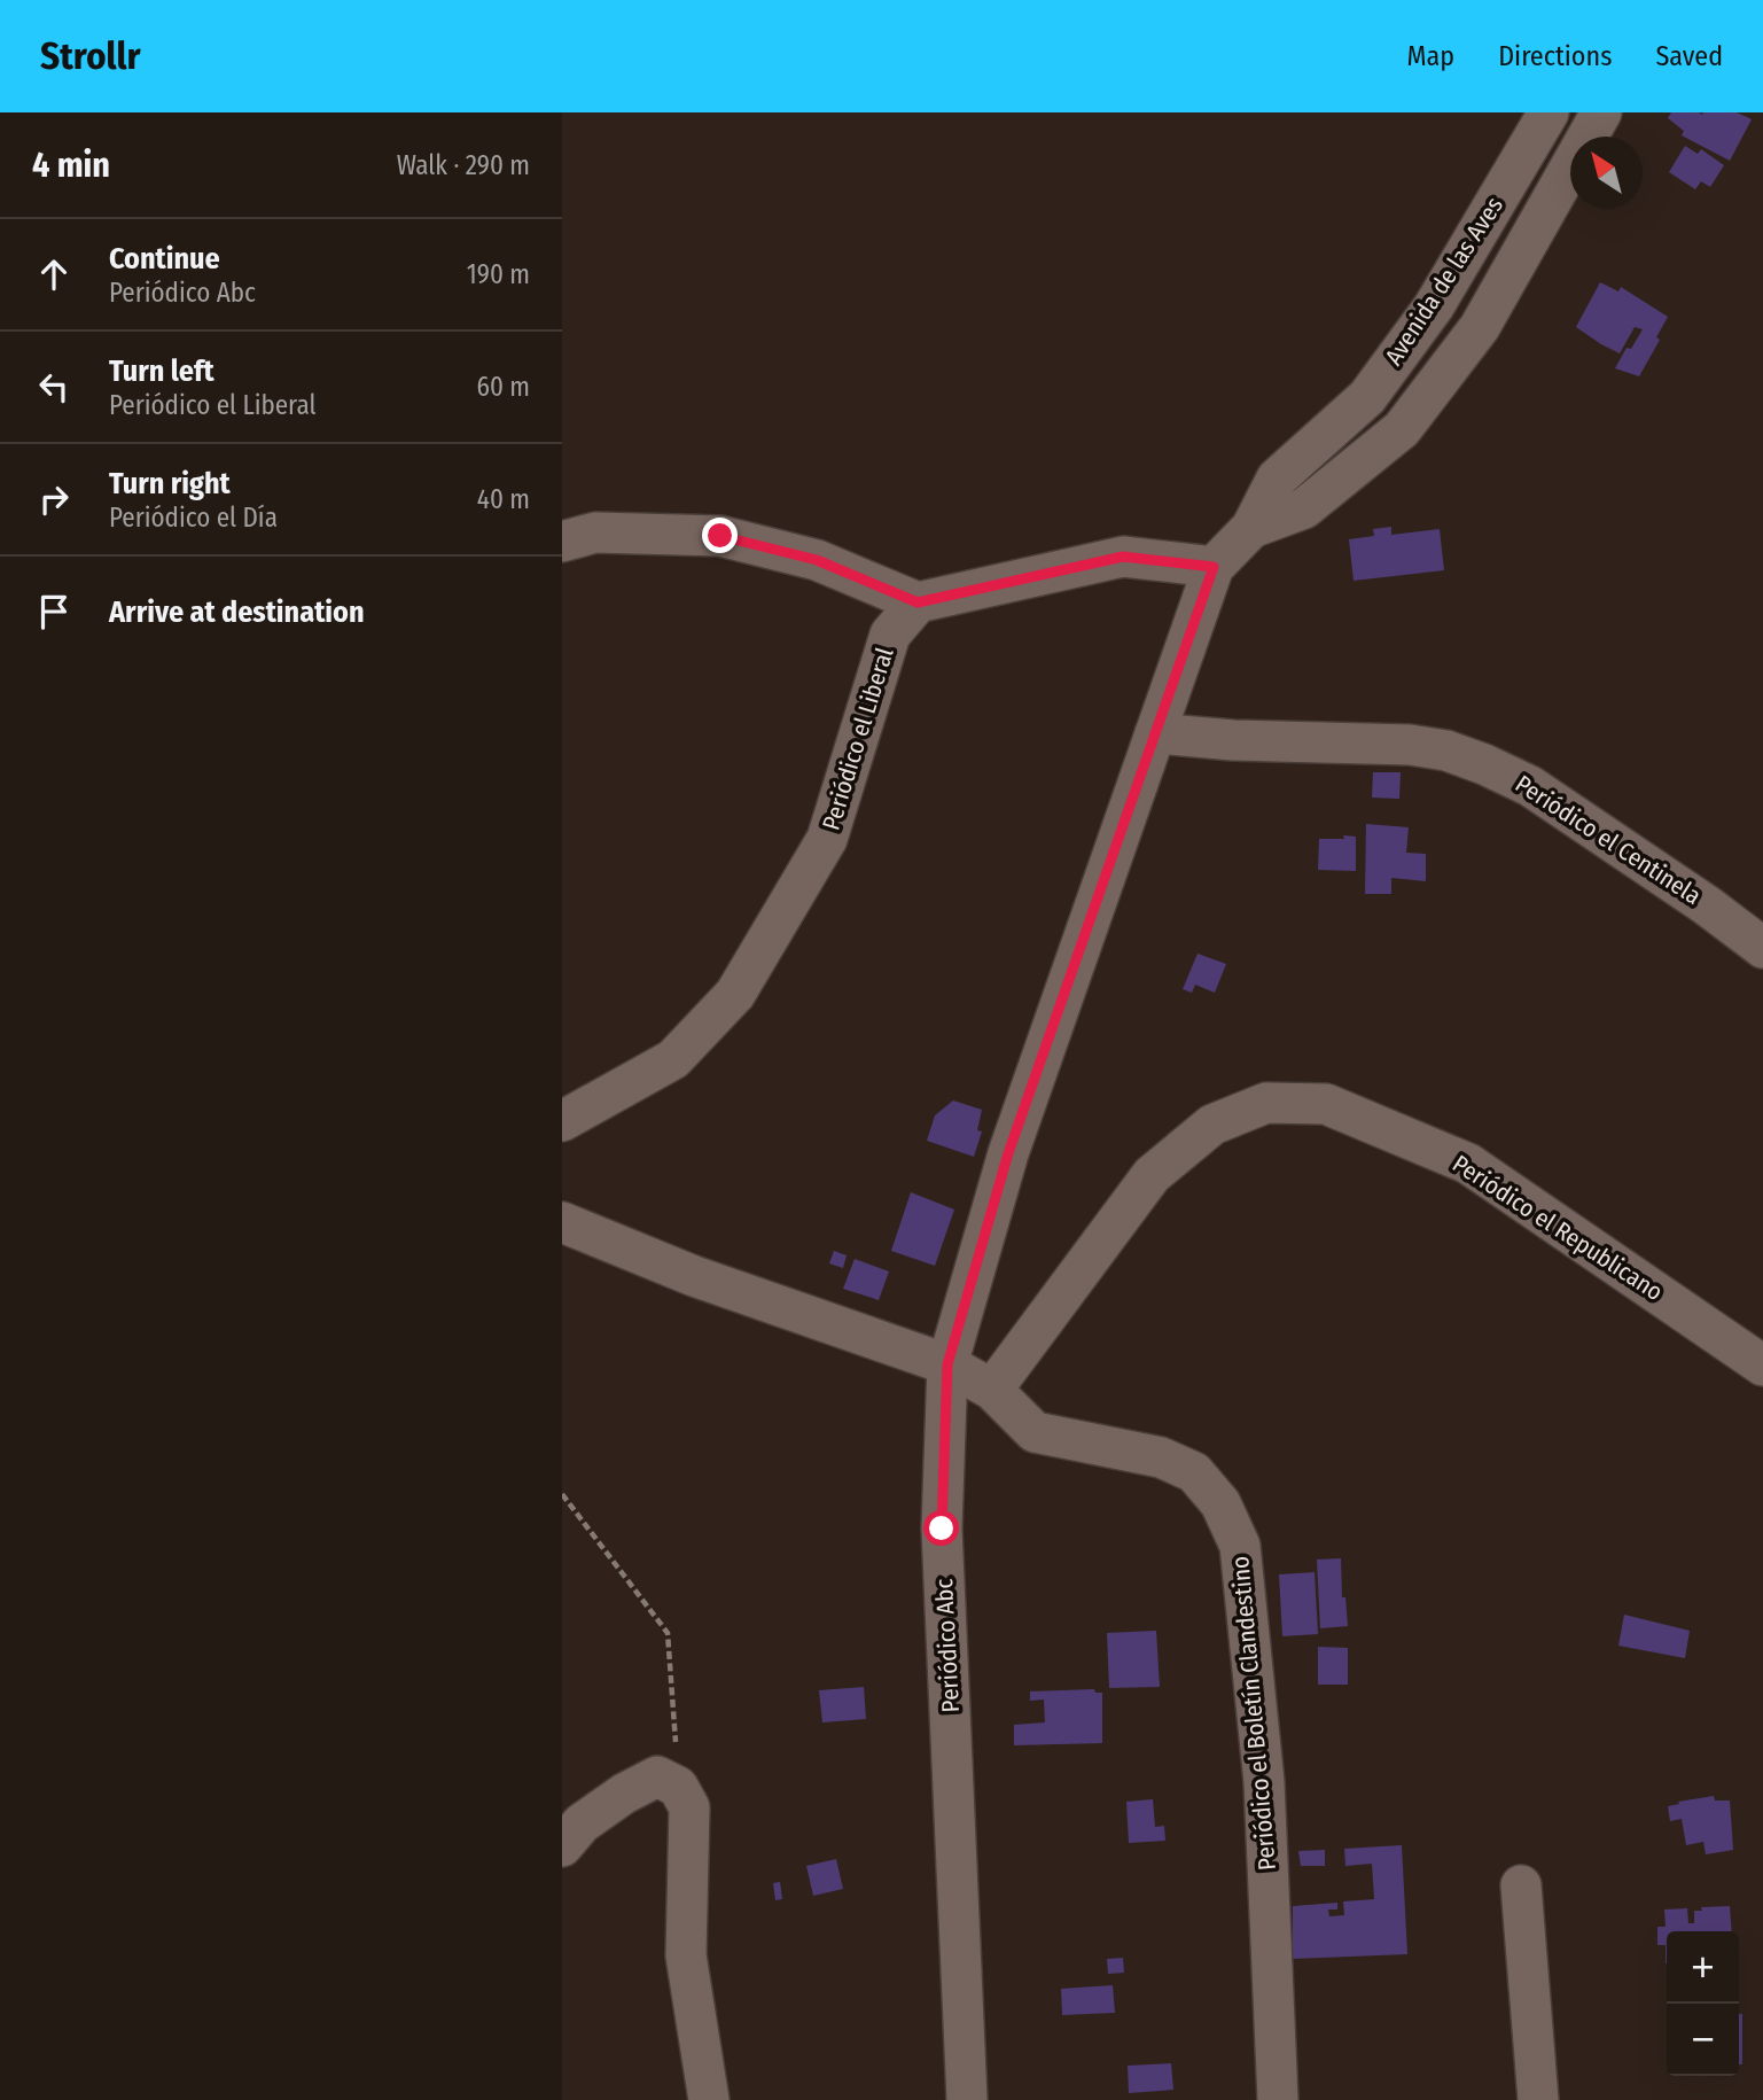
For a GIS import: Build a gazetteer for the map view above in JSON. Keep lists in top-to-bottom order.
{
  "streets": {
    "street": [
      "Avenida de las Aves",
      "Periódico el Liberal",
      "Periódico el Centinela",
      "Periódico el Republicano",
      "Periódico Abc",
      "Periódico el Boletín Clandestino"
    ]
  },
  "crossings": [
    ["Avenida de las Aves", "Periódico Abc"],
    ["Periódico el Centinela", "Periódico Abc"],
    ["Periódico el Republicano", "Periódico el Boletín Clandestino"],
    ["Periódico Abc", "Periódico el Boletín Clandestino"]
  ],
  "north": "top left",
  "page": {
    "header": "Strollr",
    "nav": ["Map", "Directions", "Saved"],
    "heading": ["4 min", "Walk · 290 m"],
    "list": [
      ["Continue", "Periódico Abc", "190 m"],
      ["Turn left", "Periódico el Liberal", "60 m"],
      ["Turn right", "Periódico el Día", "40 m"],
      "Arrive at destination"
    ],
    "map_buttons": ["+", "−"]
  }
}
